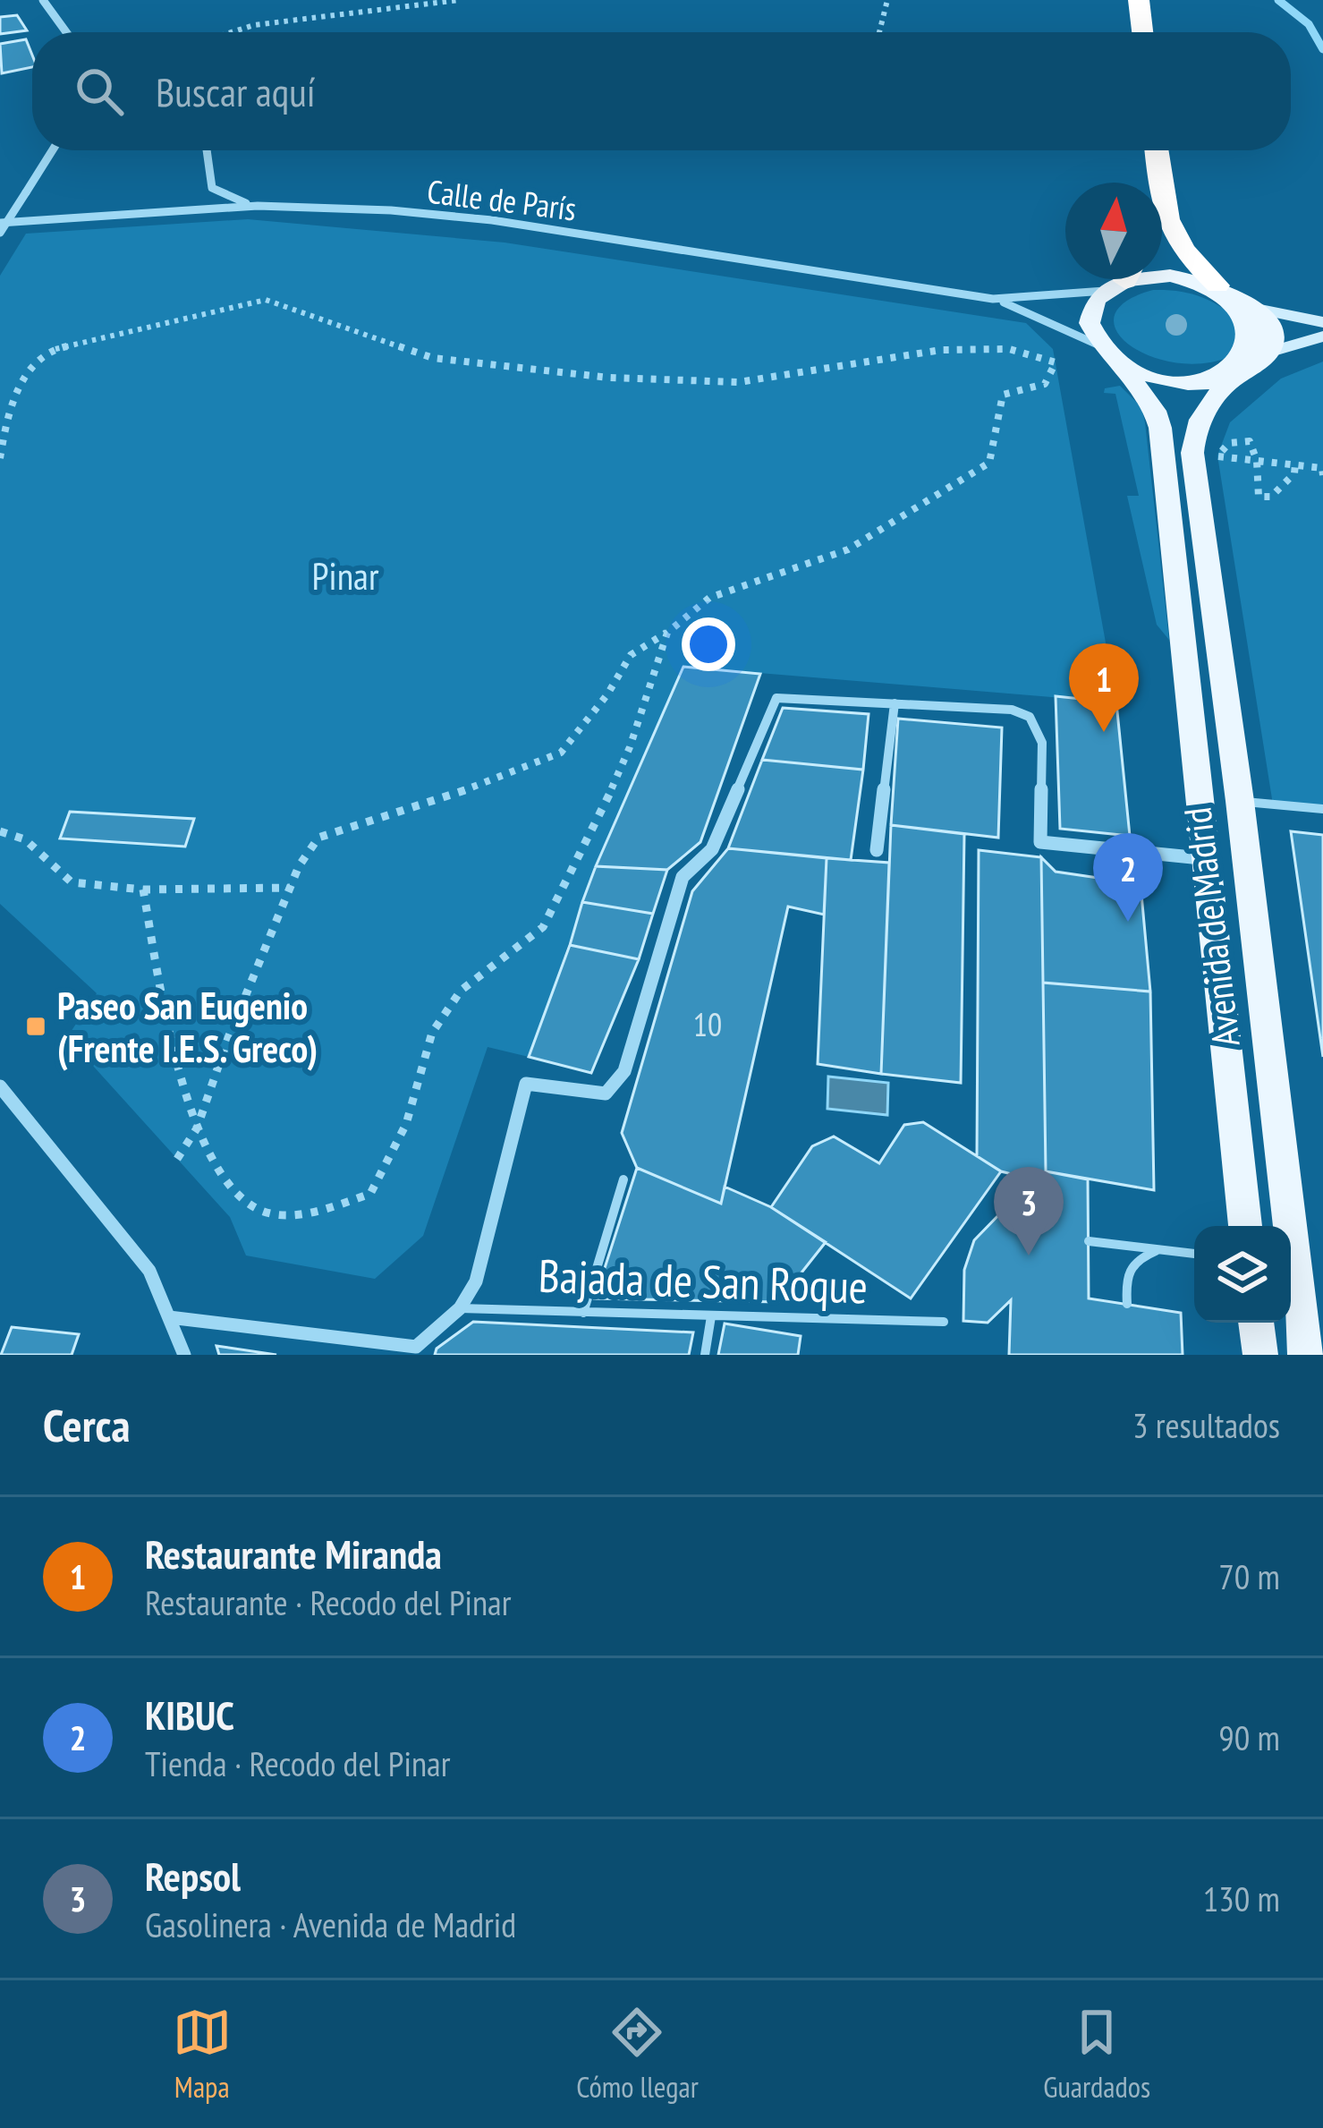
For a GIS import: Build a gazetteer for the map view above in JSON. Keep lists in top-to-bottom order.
{
  "streets": {
    "main road": ["Avenida de Madrid"],
    "street": ["Calle de París"],
    "lane": ["Bajada de San Roque"]
  },
  "crossings": [
    ["Calle de París", "Avenida de Madrid"]
  ],
  "parks": ["Pinar"],
  "places": {
    "transit": ["Paseo San Eugenio (Frente I.E.S. Greco)"]
  },
  "house_numbers": ["10"],
  "north": "top",
  "page": {
    "search": "Buscar aquí",
    "pins": ["1", "2", "3"],
    "heading": ["Cerca", "3 resultados"],
    "list": [
      {
        "mark": "1",
        "name": "Restaurante Miranda",
        "note": "Restaurante · Recodo del Pinar",
        "value": "70 m"
      },
      {
        "mark": "2",
        "name": "KIBUC",
        "note": "Tienda · Recodo del Pinar",
        "value": "90 m"
      },
      {
        "mark": "3",
        "name": "Repsol",
        "note": "Gasolinera · Avenida de Madrid",
        "value": "130 m"
      }
    ],
    "nav": ["Mapa", "Cómo llegar", "Guardados"]
  }
}
